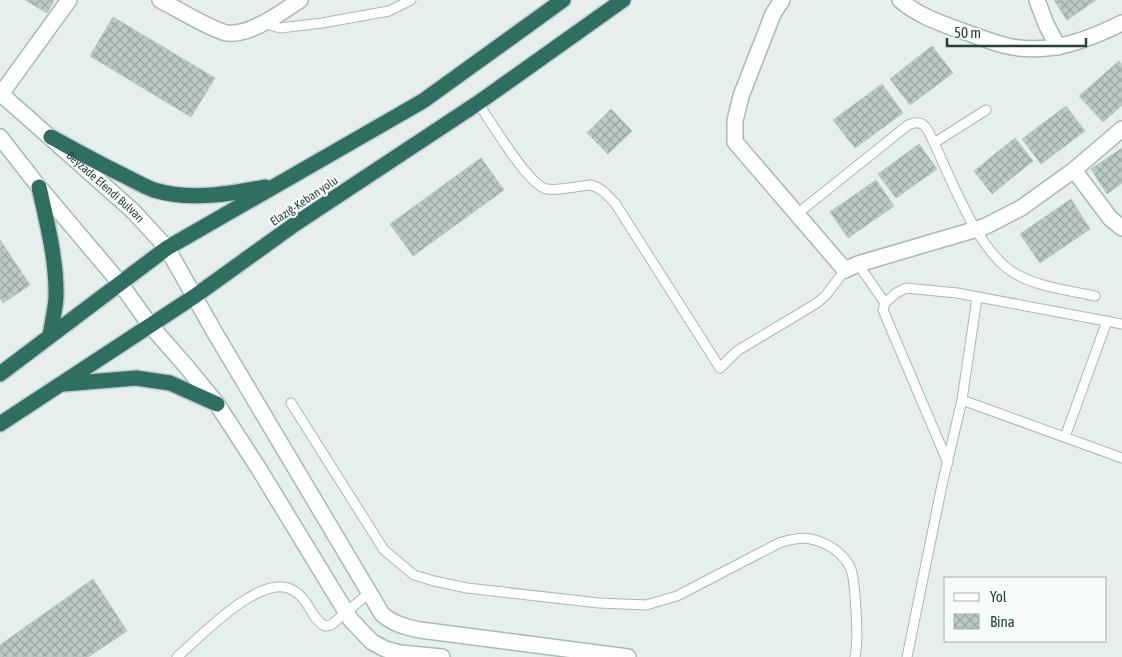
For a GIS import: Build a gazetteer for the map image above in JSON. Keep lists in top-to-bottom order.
{
  "streets": {
    "highway": ["Elazığ-Keban yolu"],
    "main road": ["Beyzade Efendi Bulvarı"]
  },
  "crossings": [
    ["Beyzade Efendi Bulvarı", "Elazığ-Keban yolu"]
  ],
  "legend": ["Yol", "Bina"],
  "scale_bar": "50 m"
}
